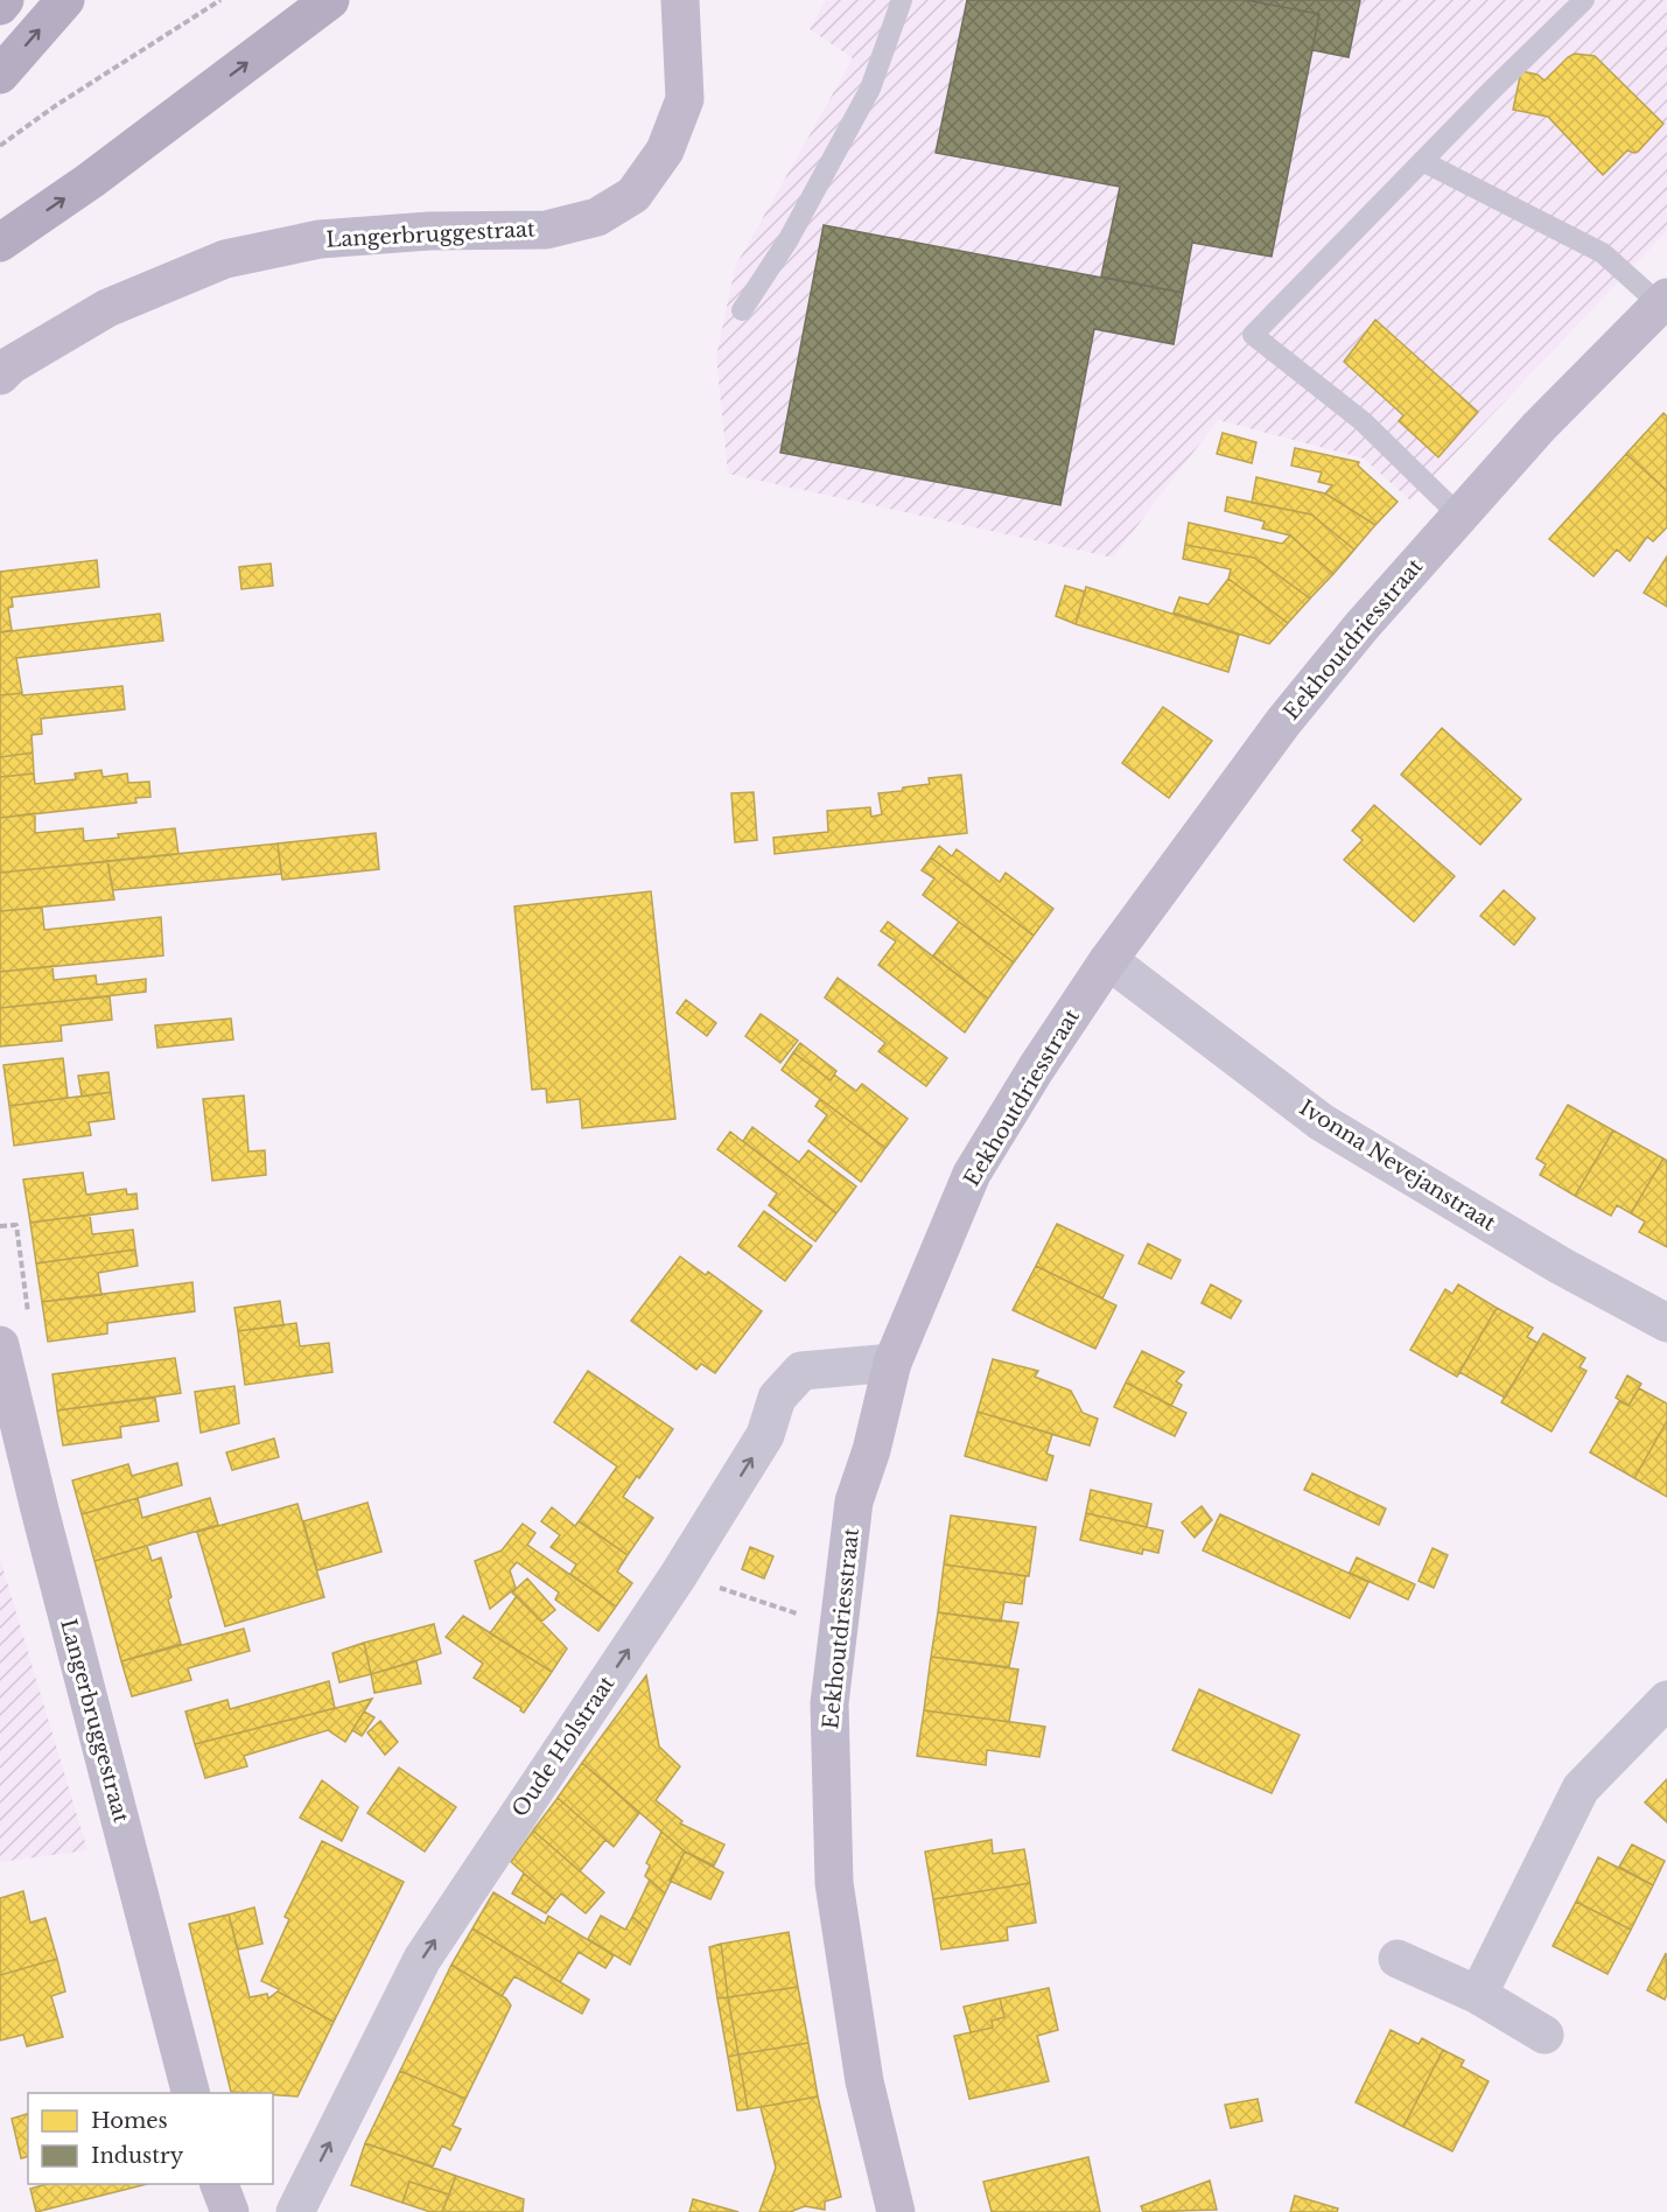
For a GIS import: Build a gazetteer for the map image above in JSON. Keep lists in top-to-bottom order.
{
  "streets": {
    "street": [
      "Langerbruggestraat",
      "Eekhoutdriesstraat",
      "Ivonna Nevejanstraat",
      "Oude Holstraat"
    ]
  },
  "crossings": [
    ["Eekhoutdriesstraat", "Ivonna Nevejanstraat"],
    ["Eekhoutdriesstraat", "Oude Holstraat"]
  ],
  "one_way": ["Oude Holstraat"],
  "legend": ["Homes", "Industry"]
}
